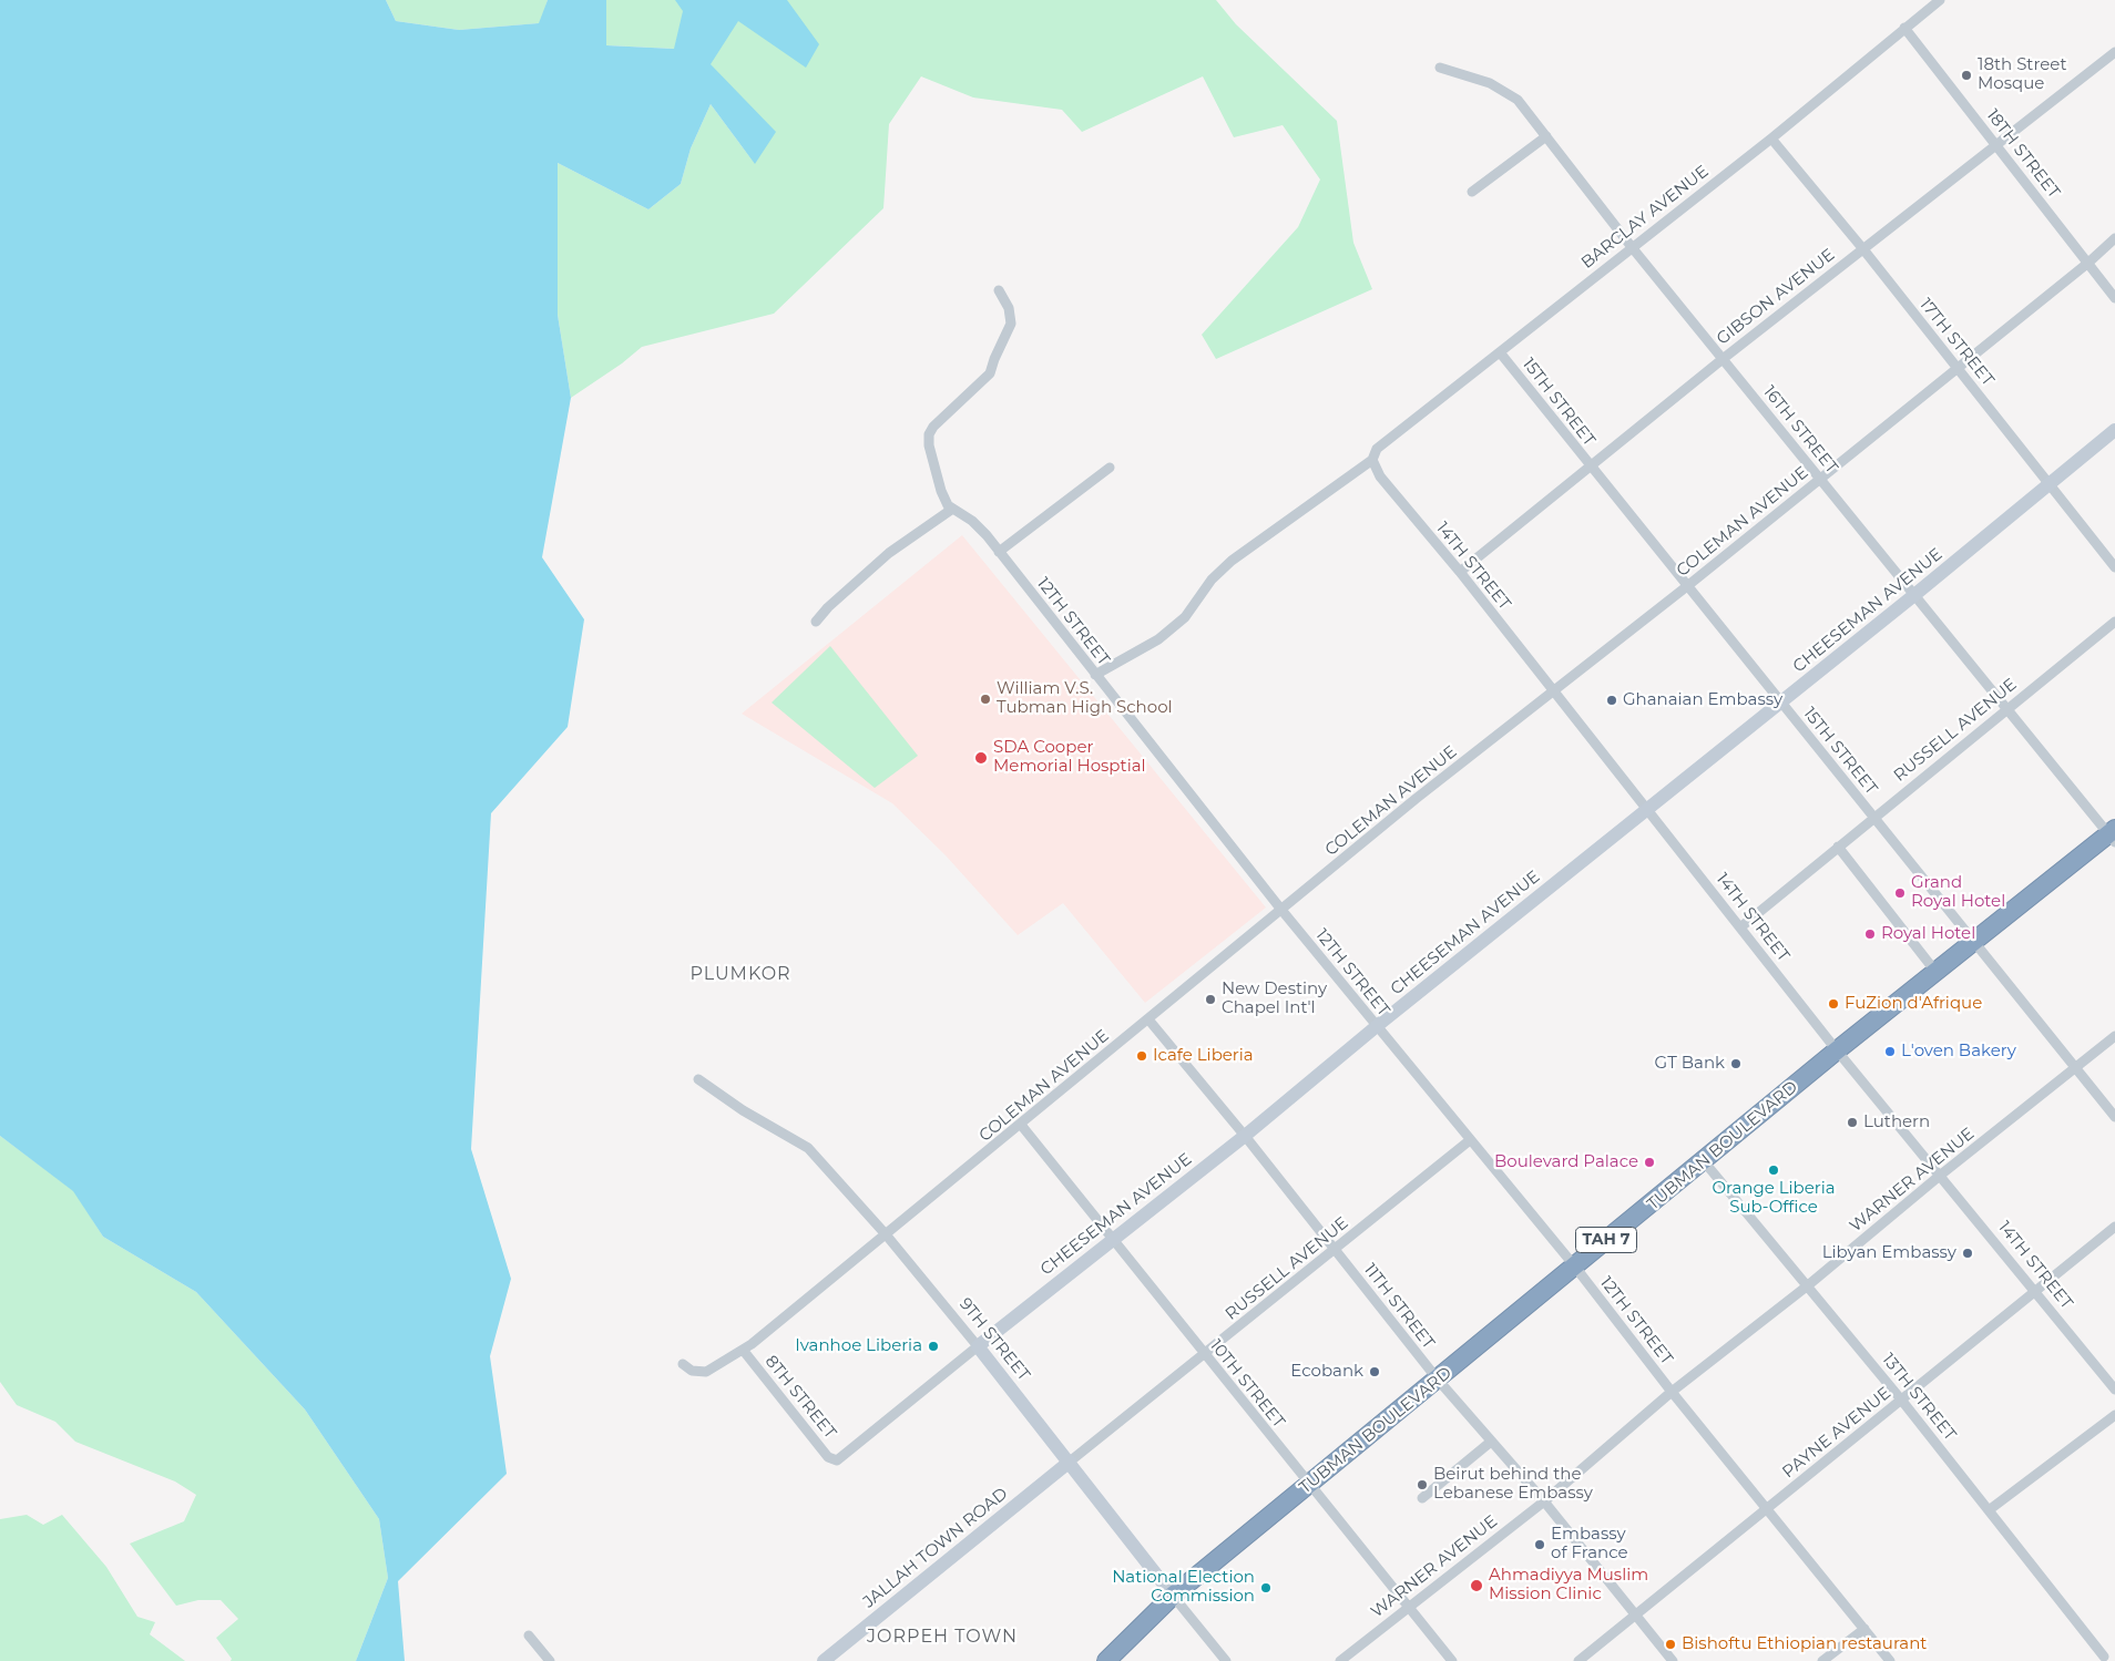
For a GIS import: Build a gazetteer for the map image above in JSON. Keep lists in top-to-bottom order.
{
  "streets": {
    "highway": ["TUBMAN BOULEVARD", "TAH 7"],
    "street": [
      "18TH STREET",
      "BARCLAY AVENUE",
      "GIBSON AVENUE",
      "17TH STREET",
      "15TH STREET",
      "16TH STREET",
      "COLEMAN AVENUE",
      "14TH STREET",
      "CHEESEMAN AVENUE",
      "12TH STREET",
      "RUSSELL AVENUE",
      "WARNER AVENUE",
      "11TH STREET",
      "9TH STREET",
      "10TH STREET",
      "8TH STREET",
      "13TH STREET",
      "PAYNE AVENUE",
      "JALLAH TOWN ROAD"
    ]
  },
  "crossings": [
    ["18TH STREET", "BARCLAY AVENUE"],
    ["18TH STREET", "GIBSON AVENUE"],
    ["18TH STREET", "COLEMAN AVENUE"],
    ["BARCLAY AVENUE", "17TH STREET"],
    ["BARCLAY AVENUE", "15TH STREET"],
    ["BARCLAY AVENUE", "16TH STREET"],
    ["BARCLAY AVENUE", "14TH STREET"],
    ["BARCLAY AVENUE", "12TH STREET"],
    ["GIBSON AVENUE", "17TH STREET"],
    ["GIBSON AVENUE", "15TH STREET"],
    ["GIBSON AVENUE", "16TH STREET"],
    ["GIBSON AVENUE", "14TH STREET"],
    ["17TH STREET", "COLEMAN AVENUE"],
    ["17TH STREET", "CHEESEMAN AVENUE"],
    ["15TH STREET", "COLEMAN AVENUE"],
    ["15TH STREET", "CHEESEMAN AVENUE"],
    ["15TH STREET", "RUSSELL AVENUE"],
    ["15TH STREET", "TUBMAN BOULEVARD"],
    ["15TH STREET", "WARNER AVENUE"],
    ["16TH STREET", "COLEMAN AVENUE"],
    ["16TH STREET", "CHEESEMAN AVENUE"],
    ["16TH STREET", "RUSSELL AVENUE"],
    ["16TH STREET", "TUBMAN BOULEVARD"],
    ["COLEMAN AVENUE", "14TH STREET"],
    ["COLEMAN AVENUE", "12TH STREET"],
    ["COLEMAN AVENUE", "11TH STREET"],
    ["COLEMAN AVENUE", "9TH STREET"],
    ["COLEMAN AVENUE", "10TH STREET"],
    ["COLEMAN AVENUE", "8TH STREET"],
    ["14TH STREET", "CHEESEMAN AVENUE"],
    ["14TH STREET", "RUSSELL AVENUE"],
    ["14TH STREET", "TUBMAN BOULEVARD"],
    ["14TH STREET", "WARNER AVENUE"],
    ["14TH STREET", "PAYNE AVENUE"],
    ["CHEESEMAN AVENUE", "12TH STREET"],
    ["CHEESEMAN AVENUE", "11TH STREET"],
    ["CHEESEMAN AVENUE", "9TH STREET"],
    ["CHEESEMAN AVENUE", "10TH STREET"],
    ["CHEESEMAN AVENUE", "8TH STREET"],
    ["12TH STREET", "RUSSELL AVENUE"],
    ["12TH STREET", "TUBMAN BOULEVARD"],
    ["12TH STREET", "WARNER AVENUE"],
    ["12TH STREET", "PAYNE AVENUE"],
    ["RUSSELL AVENUE", "11TH STREET"],
    ["RUSSELL AVENUE", "9TH STREET"],
    ["RUSSELL AVENUE", "10TH STREET"],
    ["RUSSELL AVENUE", "JALLAH TOWN ROAD"],
    ["TUBMAN BOULEVARD", "11TH STREET"],
    ["TUBMAN BOULEVARD", "9TH STREET"],
    ["TUBMAN BOULEVARD", "10TH STREET"],
    ["TUBMAN BOULEVARD", "13TH STREET"],
    ["WARNER AVENUE", "11TH STREET"],
    ["WARNER AVENUE", "10TH STREET"],
    ["WARNER AVENUE", "13TH STREET"],
    ["11TH STREET", "PAYNE AVENUE"],
    ["9TH STREET", "JALLAH TOWN ROAD"],
    ["13TH STREET", "PAYNE AVENUE"]
  ],
  "districts": ["PLUMKOR", "JORPEH TOWN"],
  "places": [
    "18th Street Mosque",
    "William V.S. Tubman High School",
    "Ghanaian Embassy",
    "SDA Cooper Memorial Hosptial",
    "Grand Royal Hotel",
    "Royal Hotel",
    "New Destiny Chapel Int'l",
    "FuZion d'Afrique",
    "L'oven Bakery",
    "Icafe Liberia",
    "GT Bank",
    "Luthern",
    "Boulevard Palace",
    "Orange Liberia Sub-Office",
    "Libyan Embassy",
    "Ivanhoe Liberia",
    "Ecobank",
    "Beirut behind the Lebanese Embassy",
    "Embassy of France",
    "Ahmadiyya Muslim Mission Clinic",
    "National Election Commission",
    "Bishoftu Ethiopian restaurant"
  ]
}
